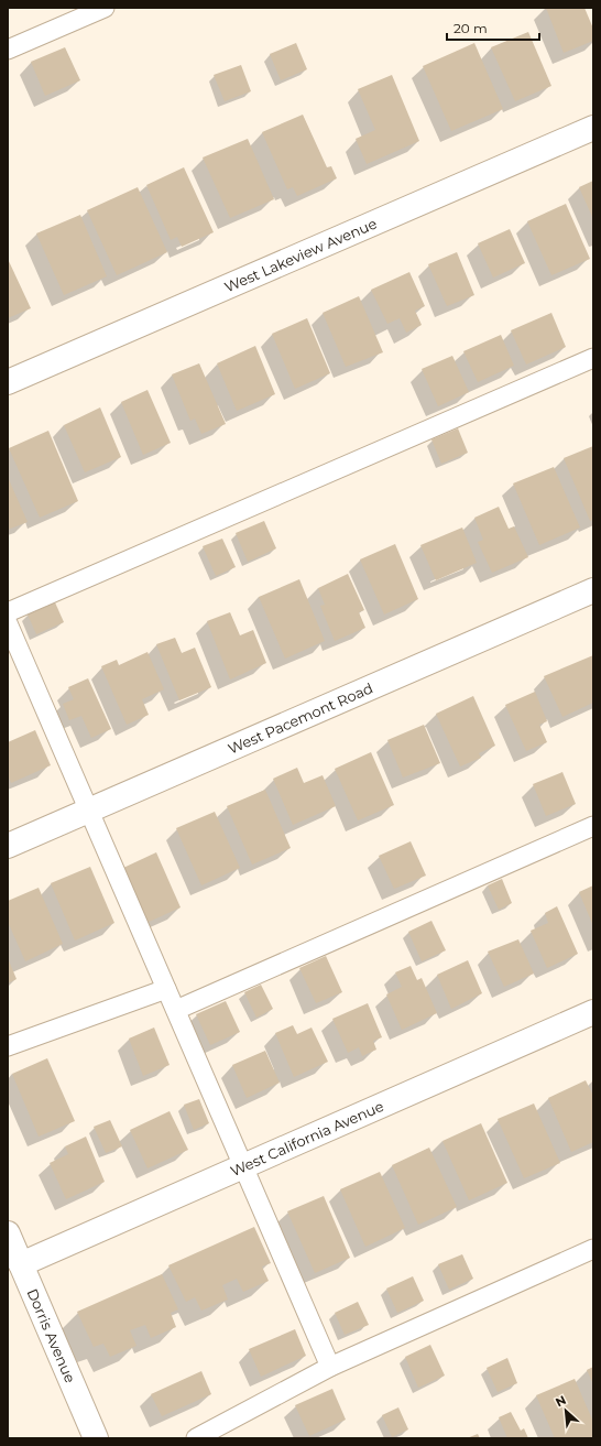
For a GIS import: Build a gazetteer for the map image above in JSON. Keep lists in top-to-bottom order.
{
  "streets": {
    "street": [
      "West Lakeview Avenue",
      "West Pacemont Road",
      "West California Avenue",
      "Dorris Avenue"
    ]
  },
  "crossings": [
    ["West California Avenue", "Dorris Avenue"]
  ],
  "scale_bar": "20 m",
  "north": "top left"
}
